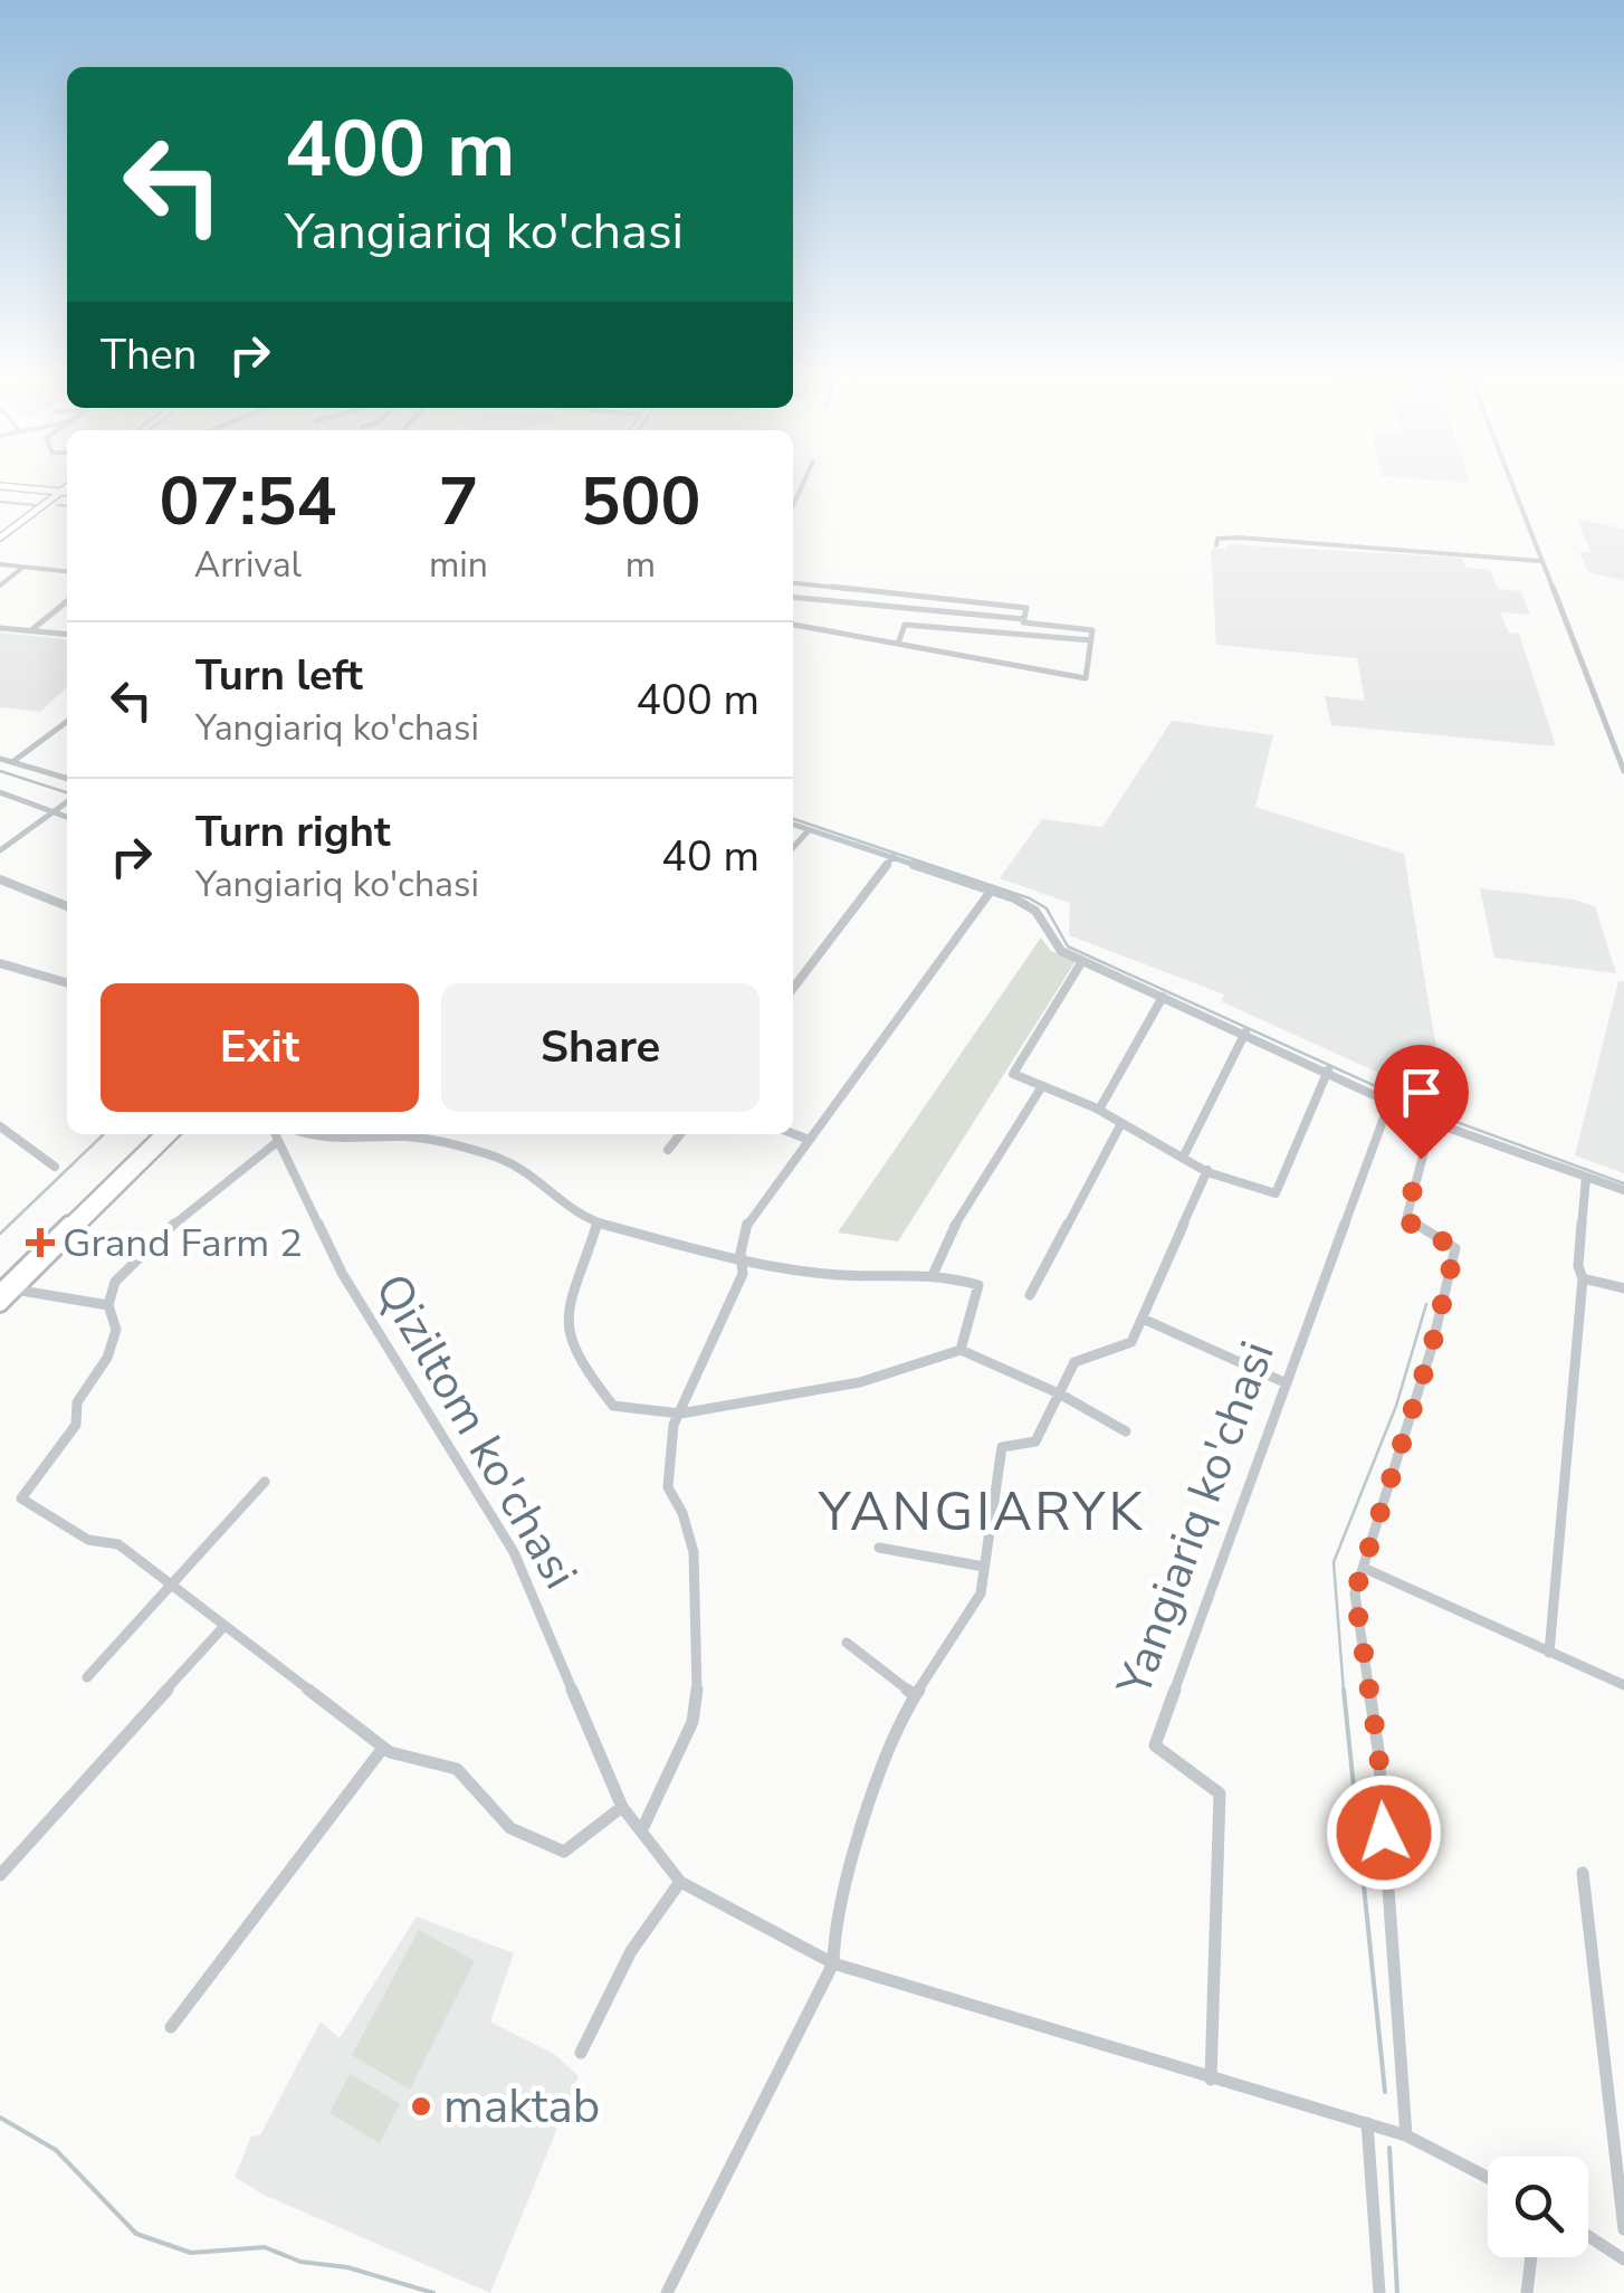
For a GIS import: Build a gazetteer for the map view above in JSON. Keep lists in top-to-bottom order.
{
  "streets": {
    "street": ["Qiziltom ko'chasi", "Yangiariq ko'chasi"]
  },
  "districts": ["YANGIARYK"],
  "places": {
    "health": ["Grand Farm 2"],
    "other": ["maktab"]
  },
  "page": {
    "turn": ["400 m", "Yangiariq ko'chasi"],
    "then": "Then",
    "eta": [
      "07:54",
      "Arrival",
      "7",
      "min",
      "500",
      "m"
    ],
    "list": [
      {
        "name": "Turn left",
        "note": "Yangiariq ko'chasi",
        "value": "400 m"
      },
      {
        "name": "Turn right",
        "note": "Yangiariq ko'chasi",
        "value": "40 m"
      }
    ],
    "buttons": ["Exit", "Share"]
  }
}
